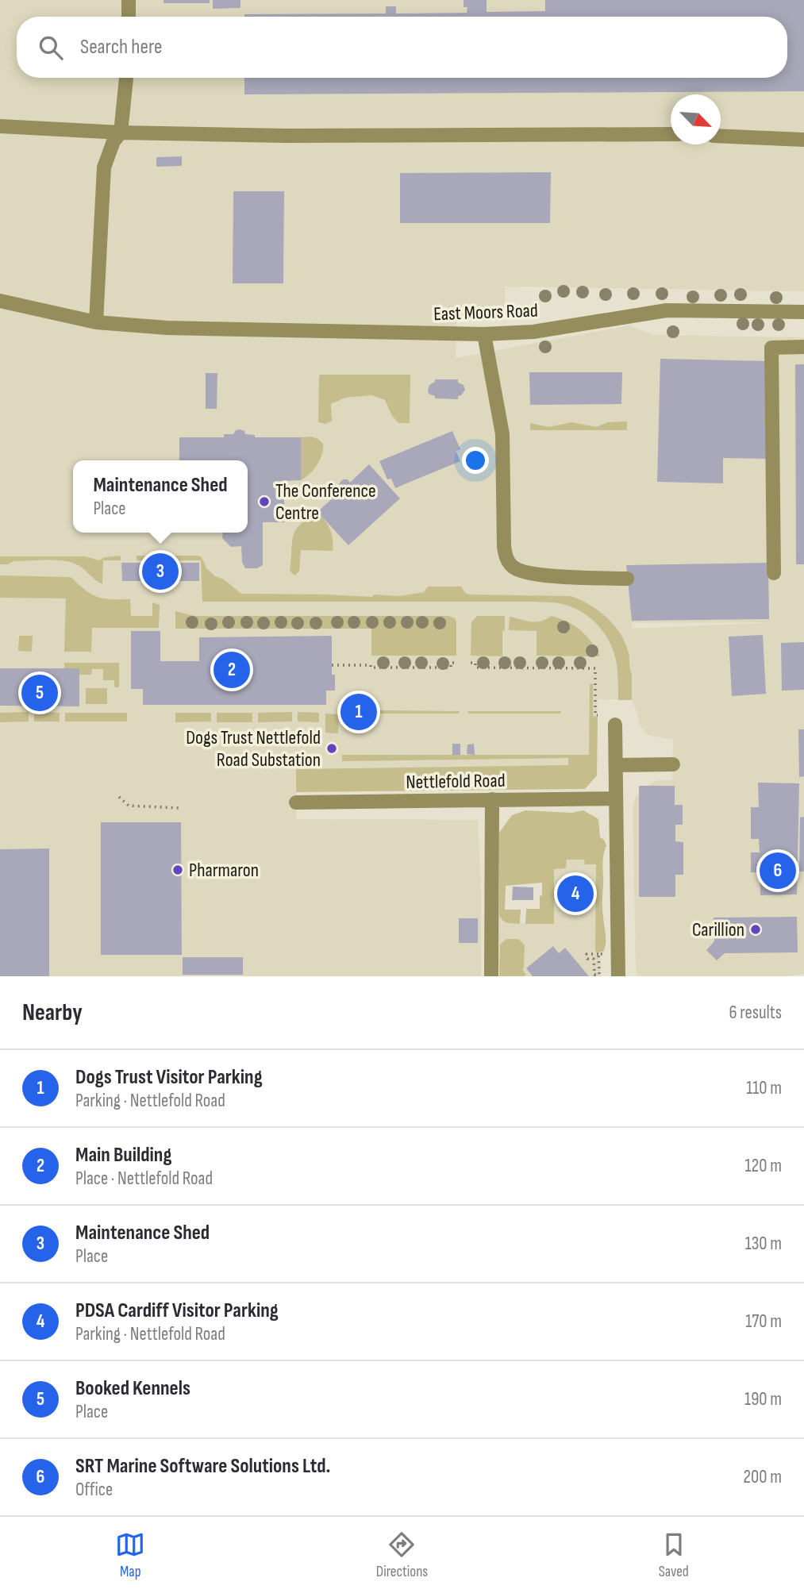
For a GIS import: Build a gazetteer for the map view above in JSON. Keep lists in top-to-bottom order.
{
  "streets": {
    "street": ["East Moors Road", "Nettlefold Road"]
  },
  "places": [
    "The Conference Centre",
    "Dogs Trust Nettlefold Road Substation",
    "Pharmaron",
    "Carillion"
  ],
  "north": "bottom right",
  "page": {
    "search": "Search here",
    "popup": ["Maintenance Shed", "Place"],
    "pins": [
      "3",
      "2",
      "5",
      "1",
      "6",
      "4"
    ],
    "heading": ["Nearby", "6 results"],
    "list": [
      {
        "mark": "1",
        "name": "Dogs Trust Visitor Parking",
        "note": "Parking · Nettlefold Road",
        "value": "110 m"
      },
      {
        "mark": "2",
        "name": "Main Building",
        "note": "Place · Nettlefold Road",
        "value": "120 m"
      },
      {
        "mark": "3",
        "name": "Maintenance Shed",
        "note": "Place",
        "value": "130 m"
      },
      {
        "mark": "4",
        "name": "PDSA Cardiff Visitor Parking",
        "note": "Parking · Nettlefold Road",
        "value": "170 m"
      },
      {
        "mark": "5",
        "name": "Booked Kennels",
        "note": "Place",
        "value": "190 m"
      },
      {
        "mark": "6",
        "name": "SRT Marine Software Solutions Ltd.",
        "note": "Office",
        "value": "200 m"
      }
    ],
    "nav": ["Map", "Directions", "Saved"]
  }
}
